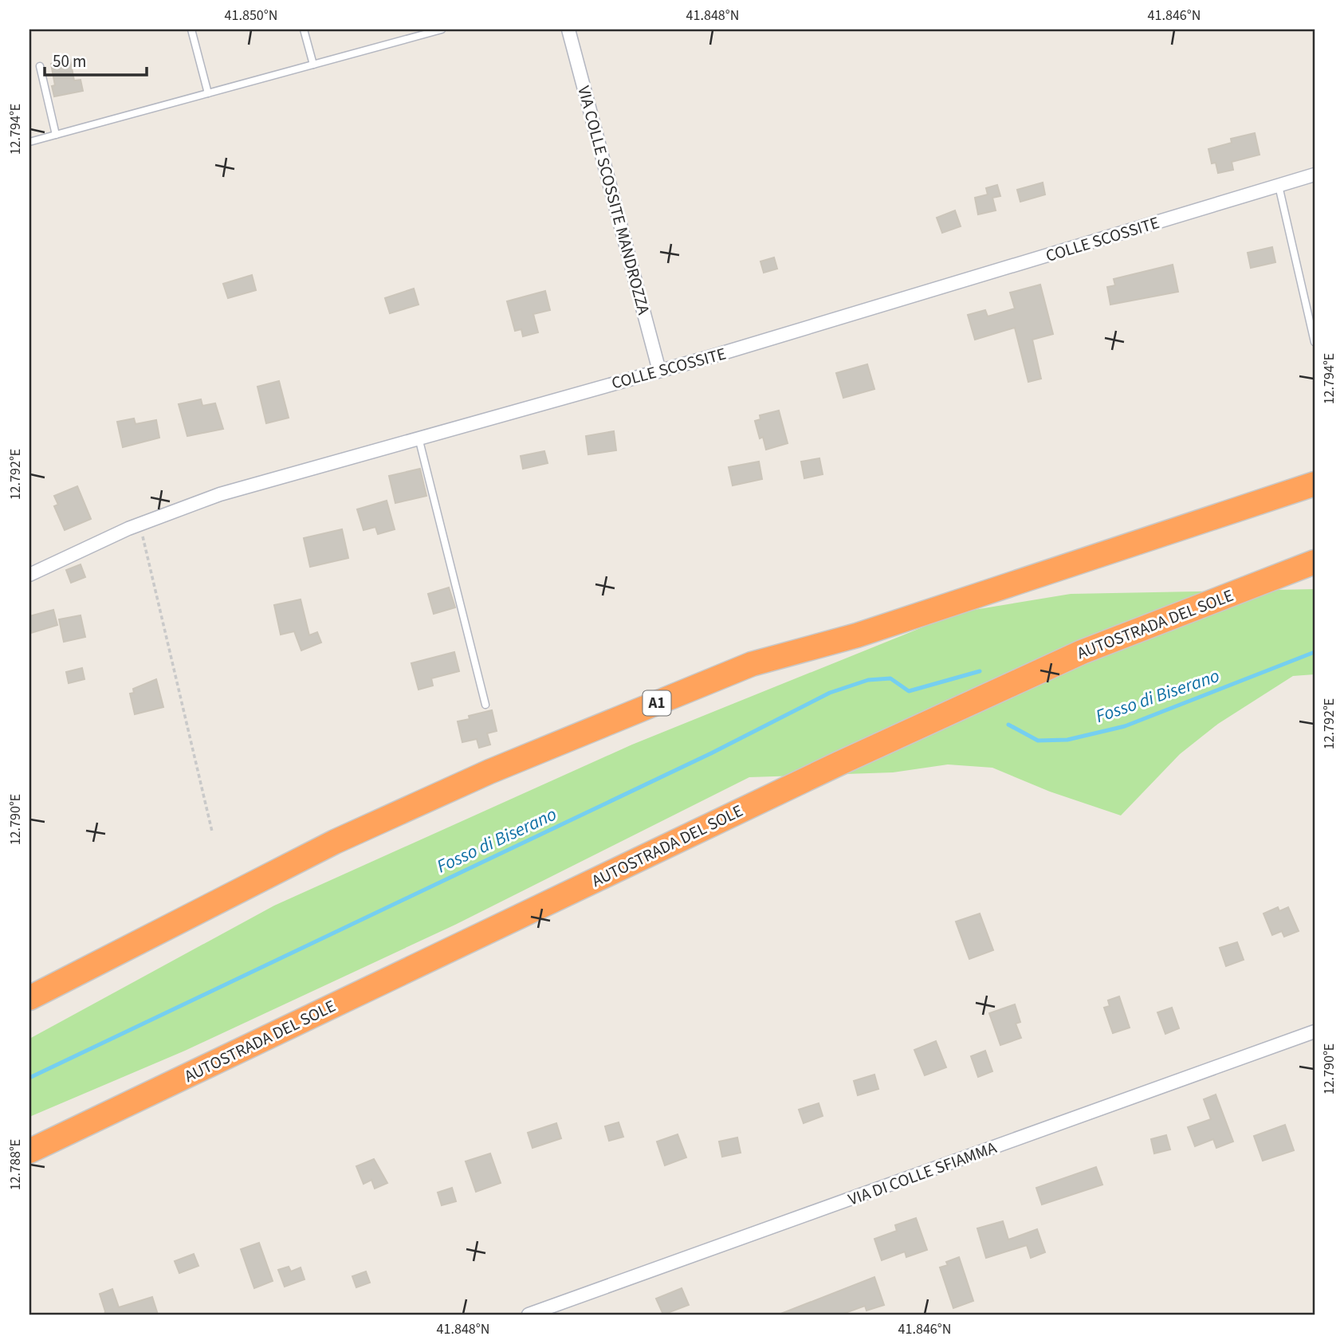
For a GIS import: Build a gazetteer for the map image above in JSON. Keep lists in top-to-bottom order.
{
  "streets": {
    "highway": ["AUTOSTRADA DEL SOLE", "A1"],
    "street": ["VIA COLLE SCOSSITE MANDROZZA", "COLLE SCOSSITE", "VIA DI COLLE SFIAMMA"]
  },
  "crossings": [
    ["VIA COLLE SCOSSITE MANDROZZA", "COLLE SCOSSITE"]
  ],
  "water": ["Fosso di Biserano"],
  "scale_bar": "50 m",
  "coordinates": [
    "41.850°N",
    "41.848°N",
    "41.846°N",
    "12.794°E",
    "12.792°E",
    "12.790°E",
    "12.788°E"
  ]
}
